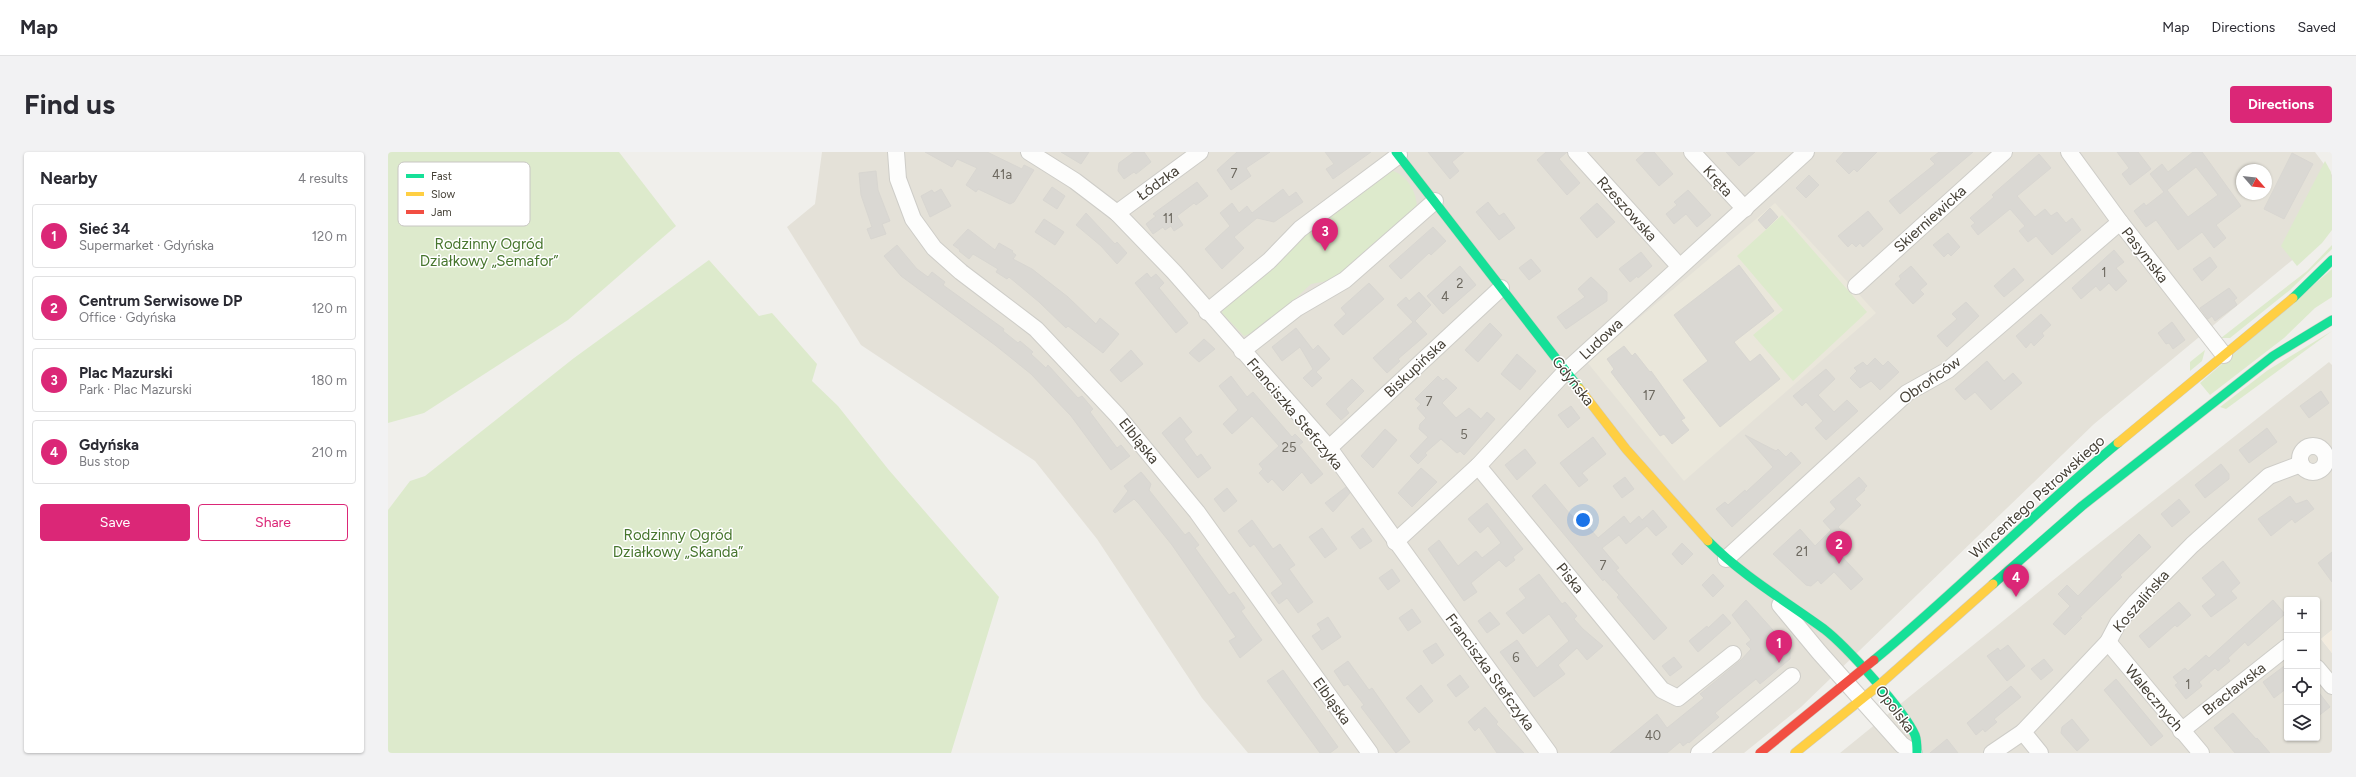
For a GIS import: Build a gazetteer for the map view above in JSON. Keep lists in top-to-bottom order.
{
  "streets": {
    "main road": ["Gdyńska", "Wincentego Pstrowskiego", "Opolska"],
    "street": [
      "Kręta",
      "Łódzka",
      "Rzeszowska",
      "Skierniewicka",
      "Pasymska",
      "Ludowa",
      "Biskupińska",
      "Obrońców",
      "Franciszka Stefczyka",
      "Elbląska",
      "Piska",
      "Koszalińska",
      "Bracławska",
      "Walecznych"
    ]
  },
  "crossings": [
    ["Kręta", "Ludowa"],
    ["Łódzka", "Franciszka Stefczyka"],
    ["Rzeszowska", "Ludowa"],
    ["Pasymska", "Obrońców"],
    ["Pasymska", "Wincentego Pstrowskiego"],
    ["Ludowa", "Gdyńska"],
    ["Ludowa", "Franciszka Stefczyka"],
    ["Ludowa", "Piska"],
    ["Biskupińska", "Gdyńska"],
    ["Biskupińska", "Franciszka Stefczyka"],
    ["Obrońców", "Gdyńska"],
    ["Gdyńska", "Wincentego Pstrowskiego"],
    ["Gdyńska", "Opolska"],
    ["Wincentego Pstrowskiego", "Opolska"],
    ["Koszalińska", "Walecznych"],
    ["Bracławska", "Walecznych"]
  ],
  "parks": ["Rodzinny Ogród Działkowy „Semafor”", "Rodzinny Ogród Działkowy „Skanda”"],
  "house_numbers": [
    "7",
    "41a",
    "11",
    "1",
    "2",
    "4",
    "17",
    "7",
    "5",
    "25",
    "21",
    "7",
    "6",
    "1",
    "40"
  ],
  "legend": ["Fast", "Slow", "Jam"],
  "north": "bottom right",
  "page": {
    "header": "Map",
    "nav": ["Map", "Directions", "Saved"],
    "buttons": [
      "Directions",
      ["Save", "Share"]
    ],
    "title": "Find us",
    "heading": ["Nearby", "4 results"],
    "list": [
      {
        "mark": "1",
        "name": "Sieć 34",
        "note": "Supermarket · Gdyńska",
        "value": "120 m"
      },
      {
        "mark": "2",
        "name": "Centrum Serwisowe DP",
        "note": "Office · Gdyńska",
        "value": "120 m"
      },
      {
        "mark": "3",
        "name": "Plac Mazurski",
        "note": "Park · Plac Mazurski",
        "value": "180 m"
      },
      {
        "mark": "4",
        "name": "Gdyńska",
        "note": "Bus stop",
        "value": "210 m"
      }
    ],
    "pins": [
      "3",
      "2",
      "4",
      "1"
    ],
    "map_buttons": ["+", "−"]
  }
}
